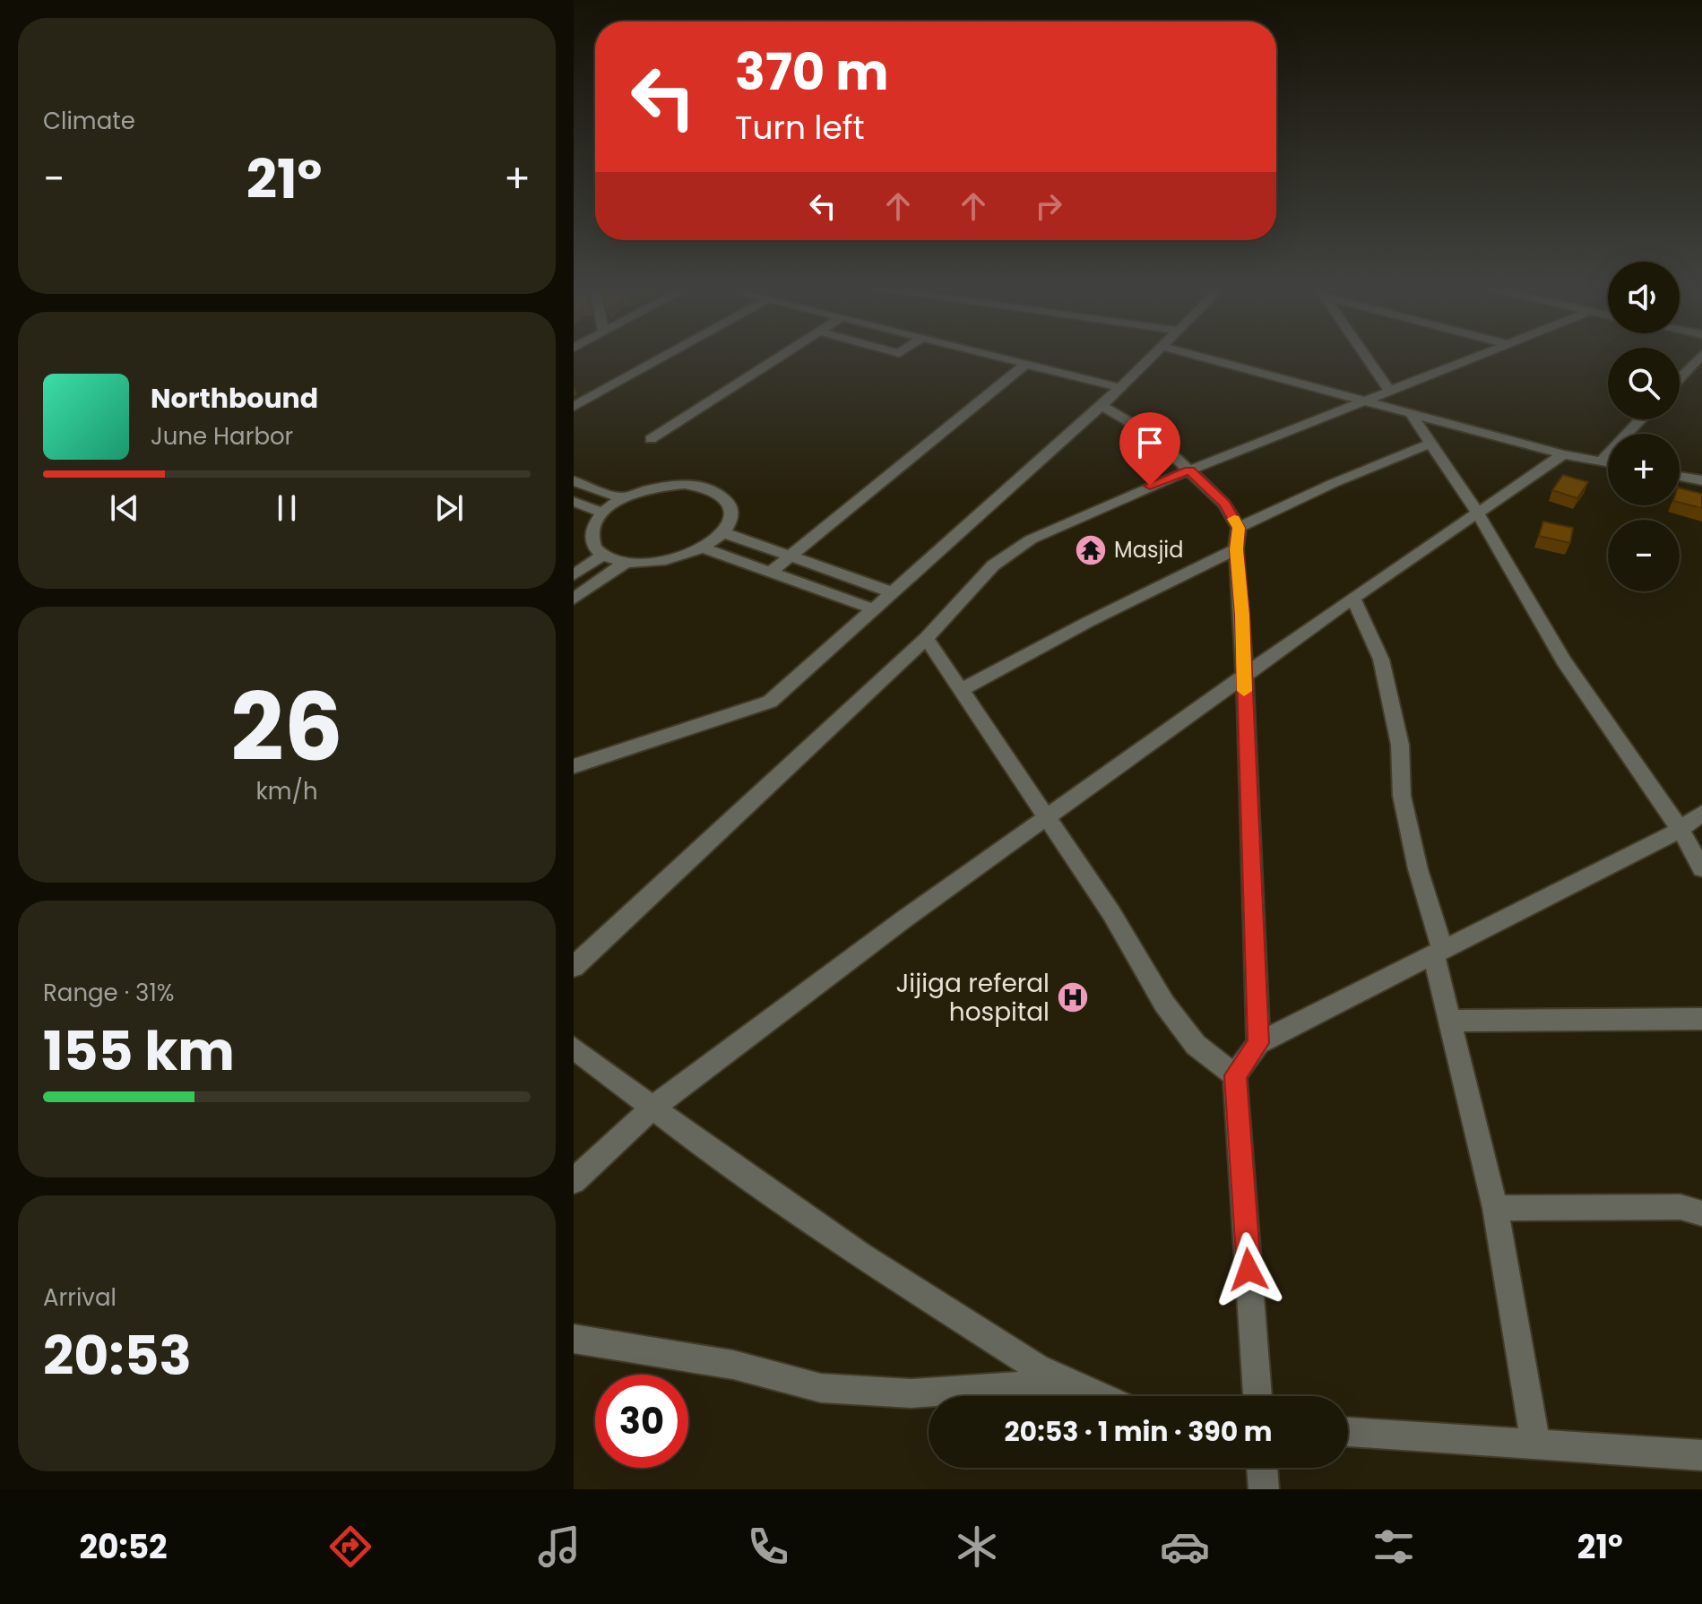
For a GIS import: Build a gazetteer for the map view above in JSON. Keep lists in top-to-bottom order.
{
  "places": {
    "temple": ["Masjid"],
    "hospital": ["Jijiga referal hospital"]
  },
  "page": {
    "tile": [
      "Climate",
      ["26", "km/h"],
      ["Range · 31%", "155 km"],
      ["Arrival", "20:53"]
    ],
    "turn": ["370 m", "Turn left"],
    "heat": ["−", "21°", "+"],
    "map_buttons": ["+", "−"],
    "song": ["Northbound", "June Harbor"],
    "limit": "30",
    "trip": "20:53 · 1 min · 390 m",
    "tabs": ["20:52", "21°"]
  }
}
